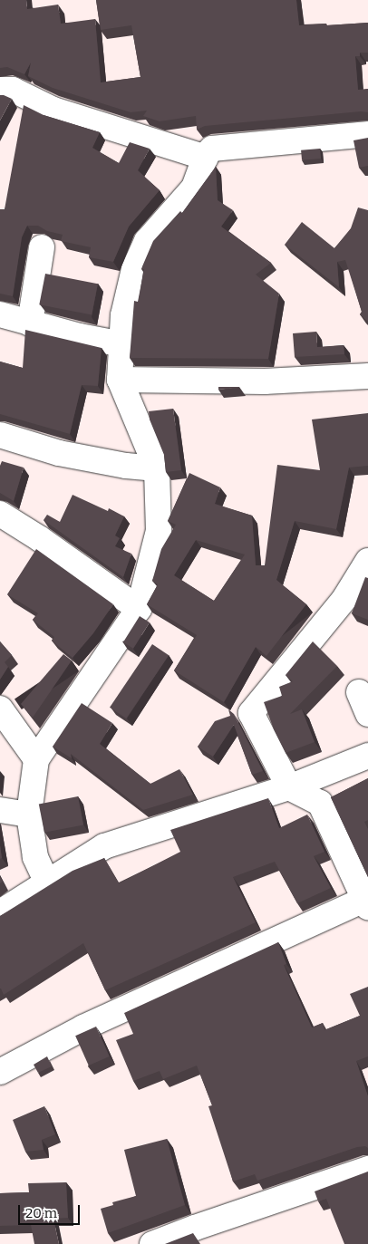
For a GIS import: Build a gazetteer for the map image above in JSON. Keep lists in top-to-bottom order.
{
  "scale_bar": "20 m"
}
